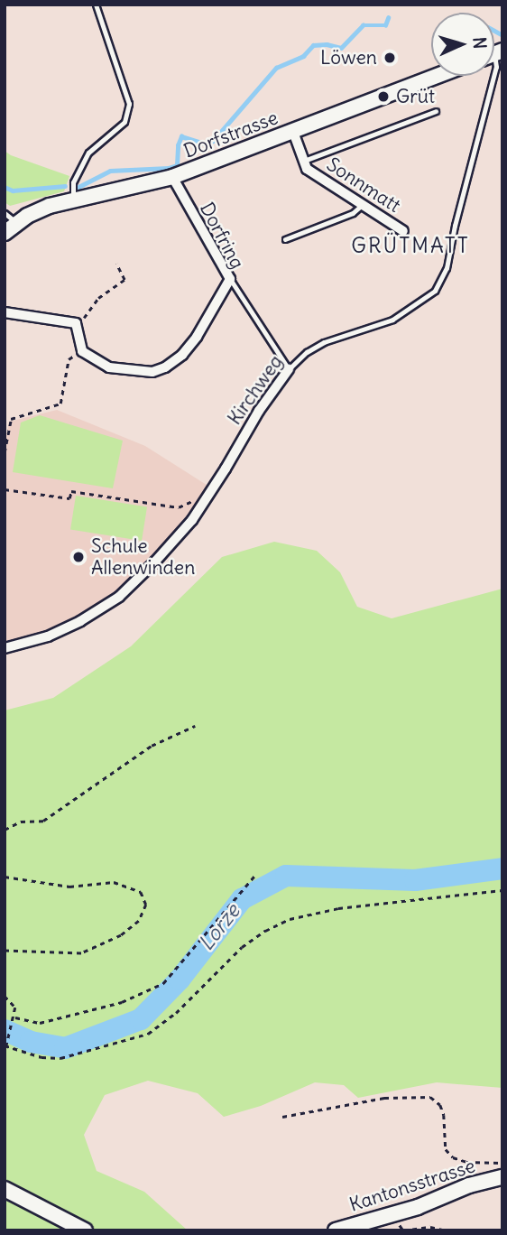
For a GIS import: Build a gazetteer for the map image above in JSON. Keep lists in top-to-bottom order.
{
  "streets": {
    "street": [
      "Dorfstrasse",
      "Sonnmatt",
      "Dorfring",
      "Kirchweg",
      "Kantonsstrasse"
    ]
  },
  "crossings": [
    ["Dorfstrasse", "Sonnmatt"],
    ["Dorfstrasse", "Dorfring"]
  ],
  "districts": ["GRÜTMATT"],
  "water": ["Lorze"],
  "places": ["Löwen", "Grüt", "Schule Allenwinden"],
  "north": "right"
}
